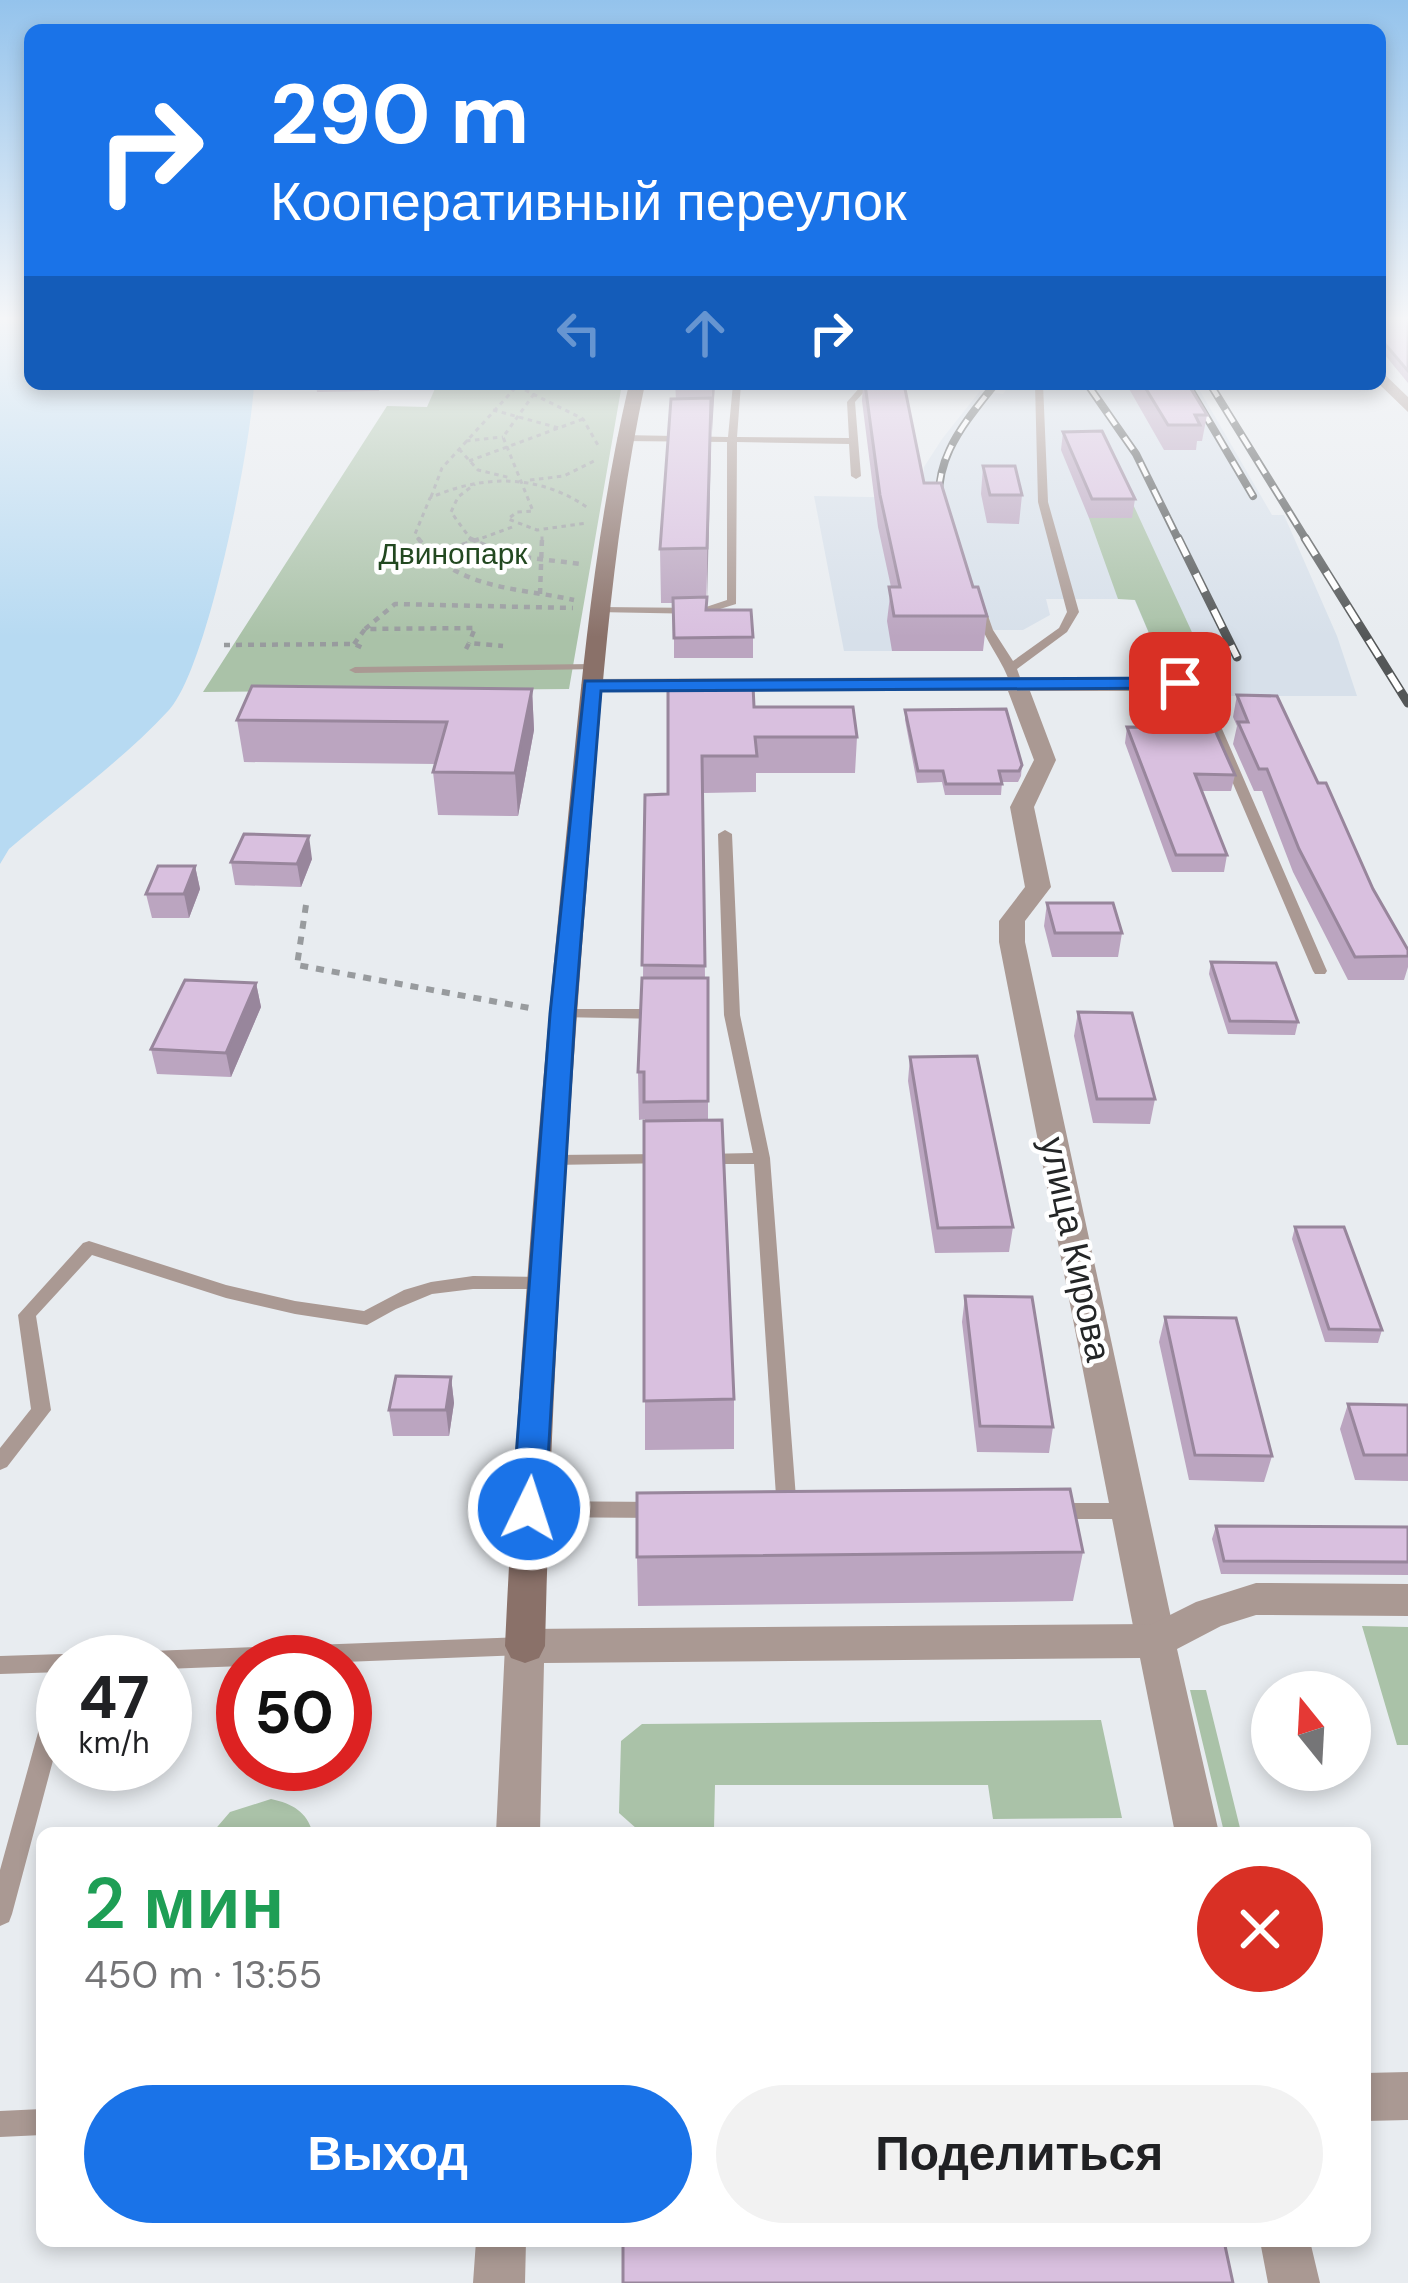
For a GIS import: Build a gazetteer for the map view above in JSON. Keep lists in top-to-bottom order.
{
  "streets": {
    "street": ["улица Кирова"]
  },
  "parks": ["Двинопарк"],
  "north": "top",
  "page": {
    "turn": ["290 m", "Кооперативный переулок"],
    "speed": "47 km/h",
    "limit": "50",
    "heading": ["2 мин", "450 m · 13:55"],
    "buttons": ["Выход", "Поделиться"]
  }
}
